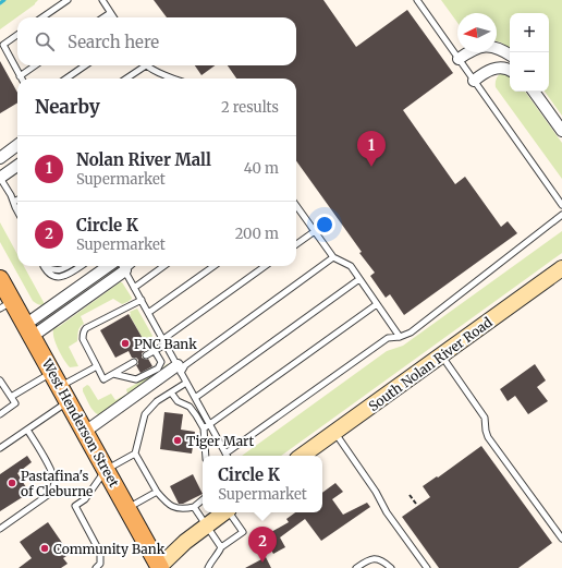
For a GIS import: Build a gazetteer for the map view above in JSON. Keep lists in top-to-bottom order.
{
  "streets": {
    "main road": ["South Nolan River Road", "West Henderson Street"]
  },
  "places": [
    "PNC Bank",
    "Tiger Mart",
    "Pastafina's of Cleburne",
    "Community Bank"
  ],
  "north": "left",
  "page": {
    "map_buttons": ["+", "−"],
    "search": "Search here",
    "heading": ["Nearby", "2 results"],
    "pins": ["1", "2"],
    "list": [
      {
        "mark": "1",
        "name": "Nolan River Mall",
        "note": "Supermarket",
        "value": "40 m"
      },
      {
        "mark": "2",
        "name": "Circle K",
        "note": "Supermarket",
        "value": "200 m"
      }
    ],
    "popup": ["Circle K", "Supermarket"]
  }
}
